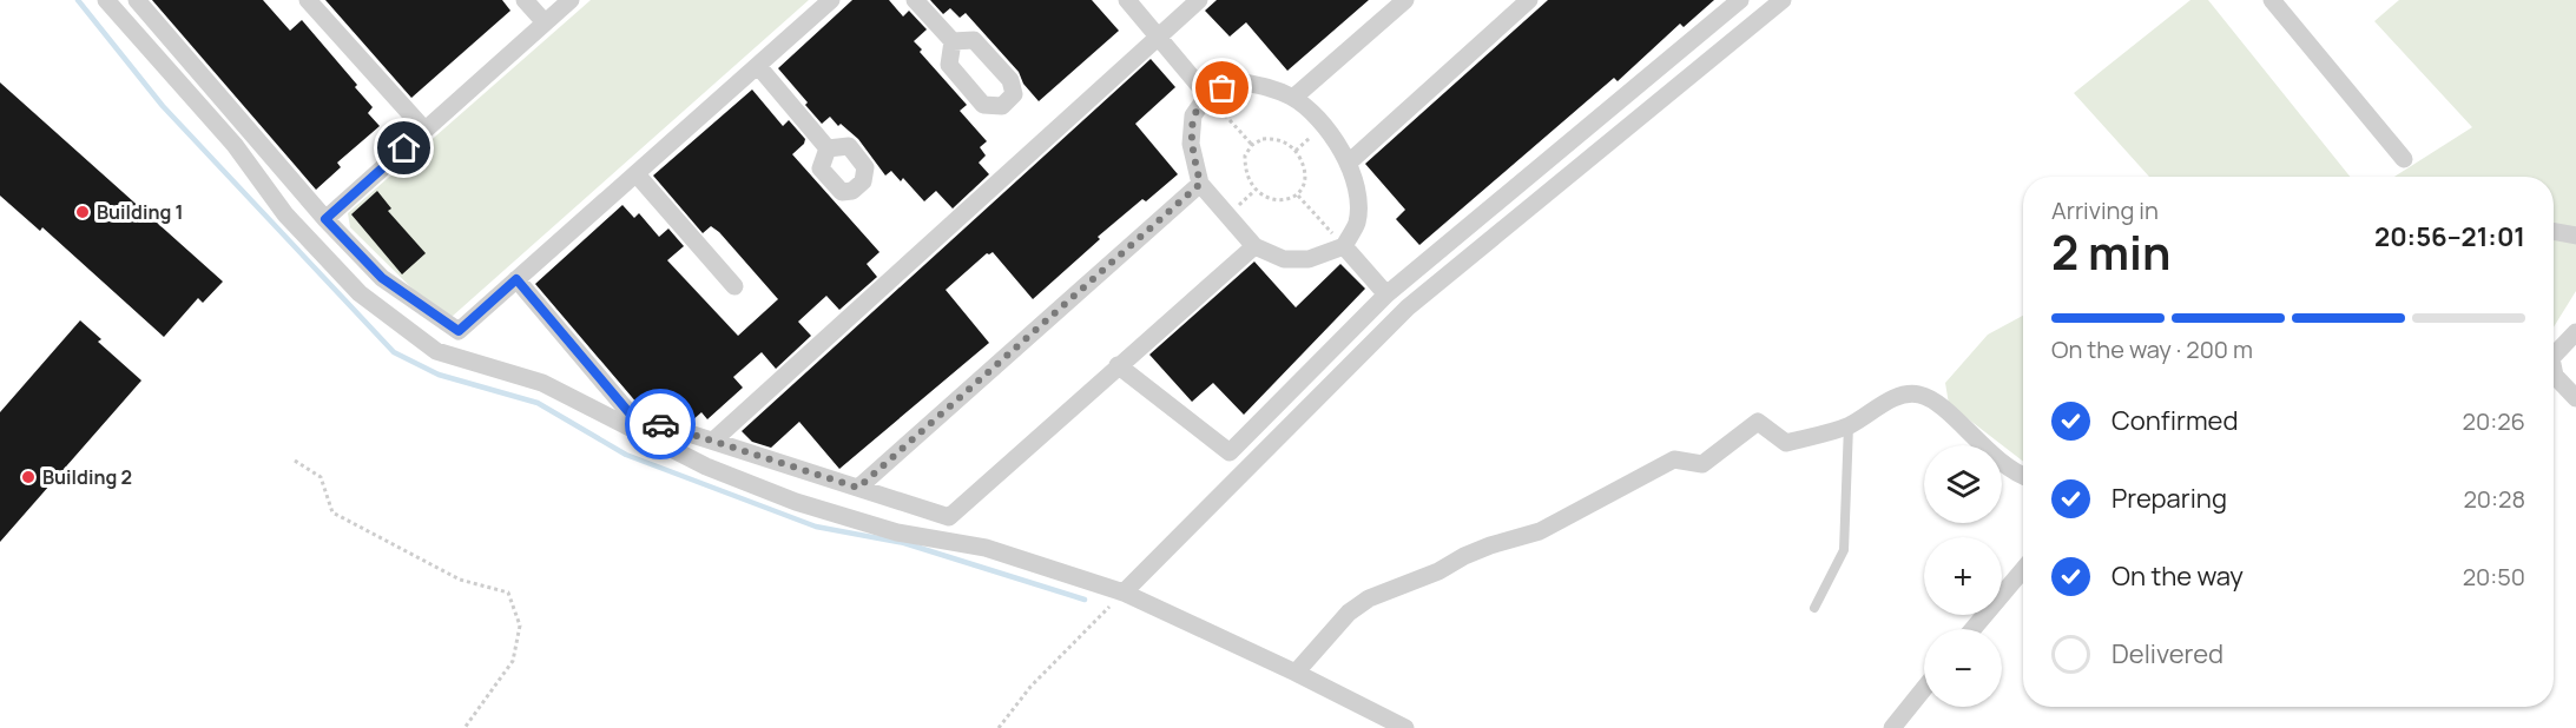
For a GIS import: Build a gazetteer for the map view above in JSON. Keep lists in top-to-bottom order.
{
  "places": ["Building 1", "Building 2"],
  "page": {
    "heading": ["2 min", "Arriving in", "20:56–21:01"],
    "bar": "On the way · 200 m",
    "list": [
      ["Confirmed", "20:26"],
      ["Preparing", "20:28"],
      ["On the way", "20:50"],
      "Delivered"
    ],
    "map_buttons": ["+", "−"]
  }
}
